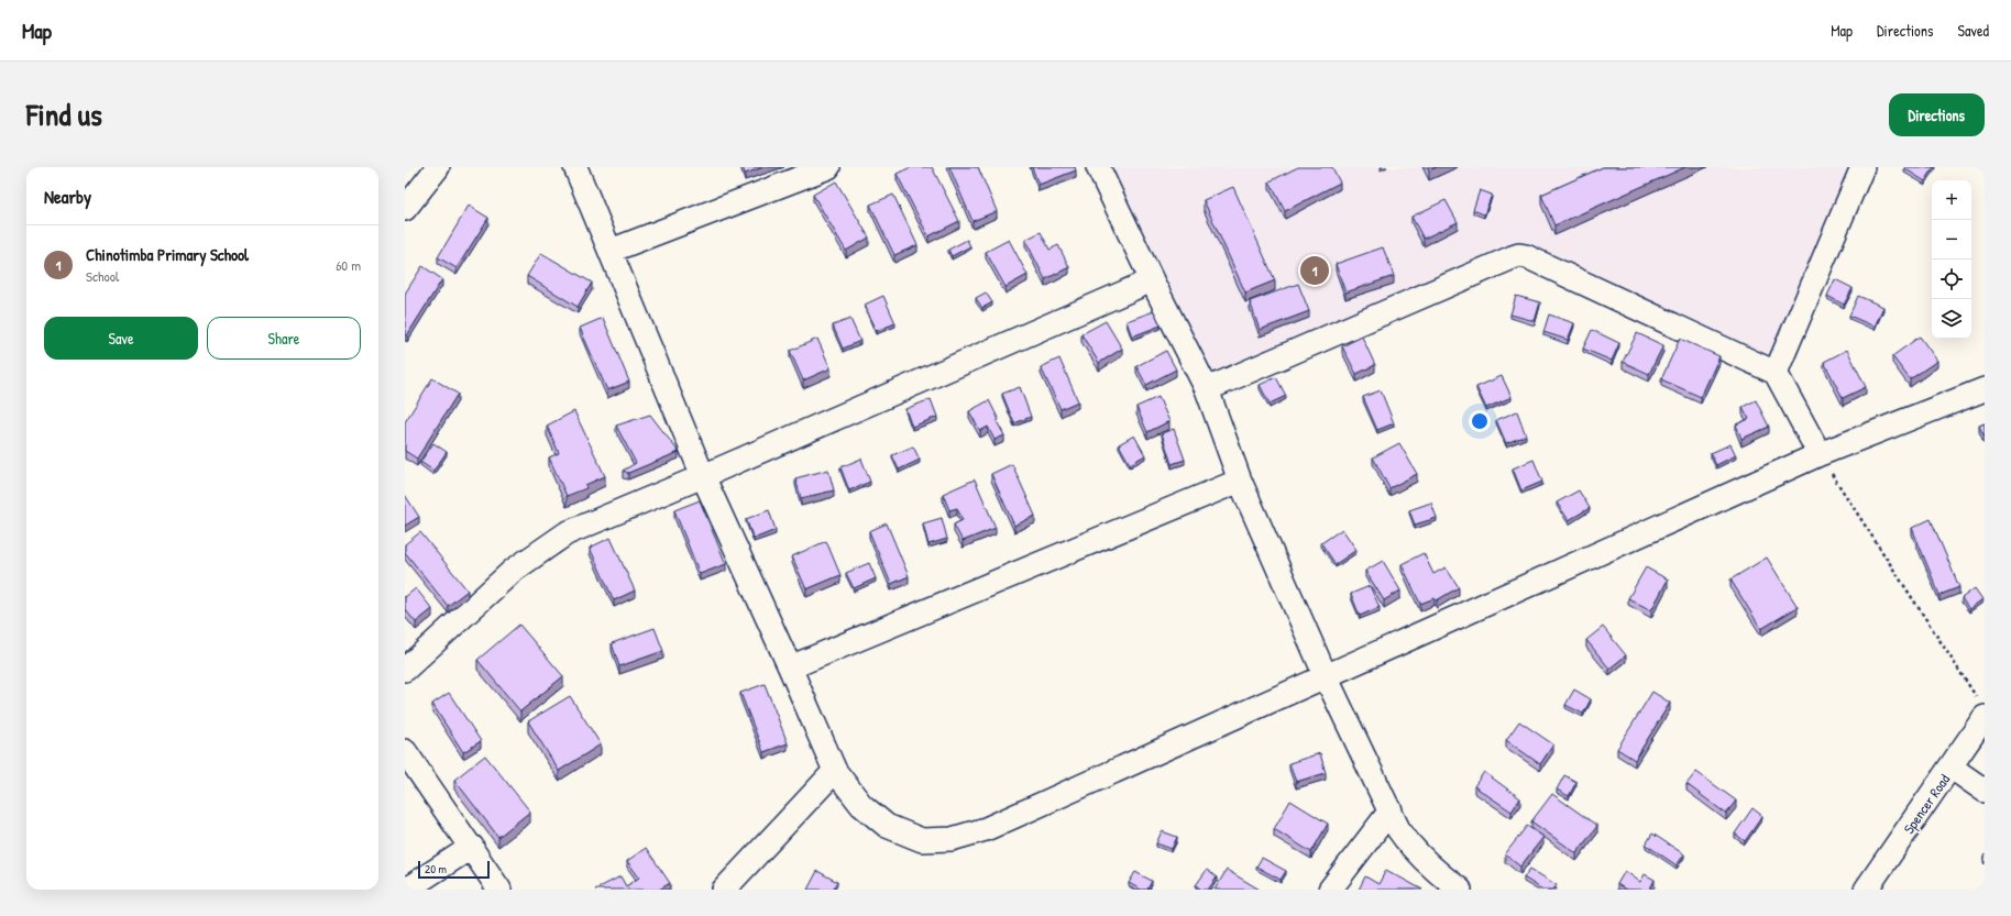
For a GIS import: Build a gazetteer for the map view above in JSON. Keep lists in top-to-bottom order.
{
  "streets": {
    "street": ["Spencer Road"]
  },
  "scale_bar": "20 m",
  "page": {
    "header": "Map",
    "nav": ["Map", "Directions", "Saved"],
    "title": "Find us",
    "buttons": [
      "Directions",
      ["Save", "Share"]
    ],
    "heading": "Nearby",
    "map_buttons": ["+", "−"],
    "list": [
      {
        "mark": "1",
        "name": "Chinotimba Primary School",
        "note": "School",
        "value": "60 m"
      }
    ],
    "pins": "1",
    "scale": "20 m"
  }
}
